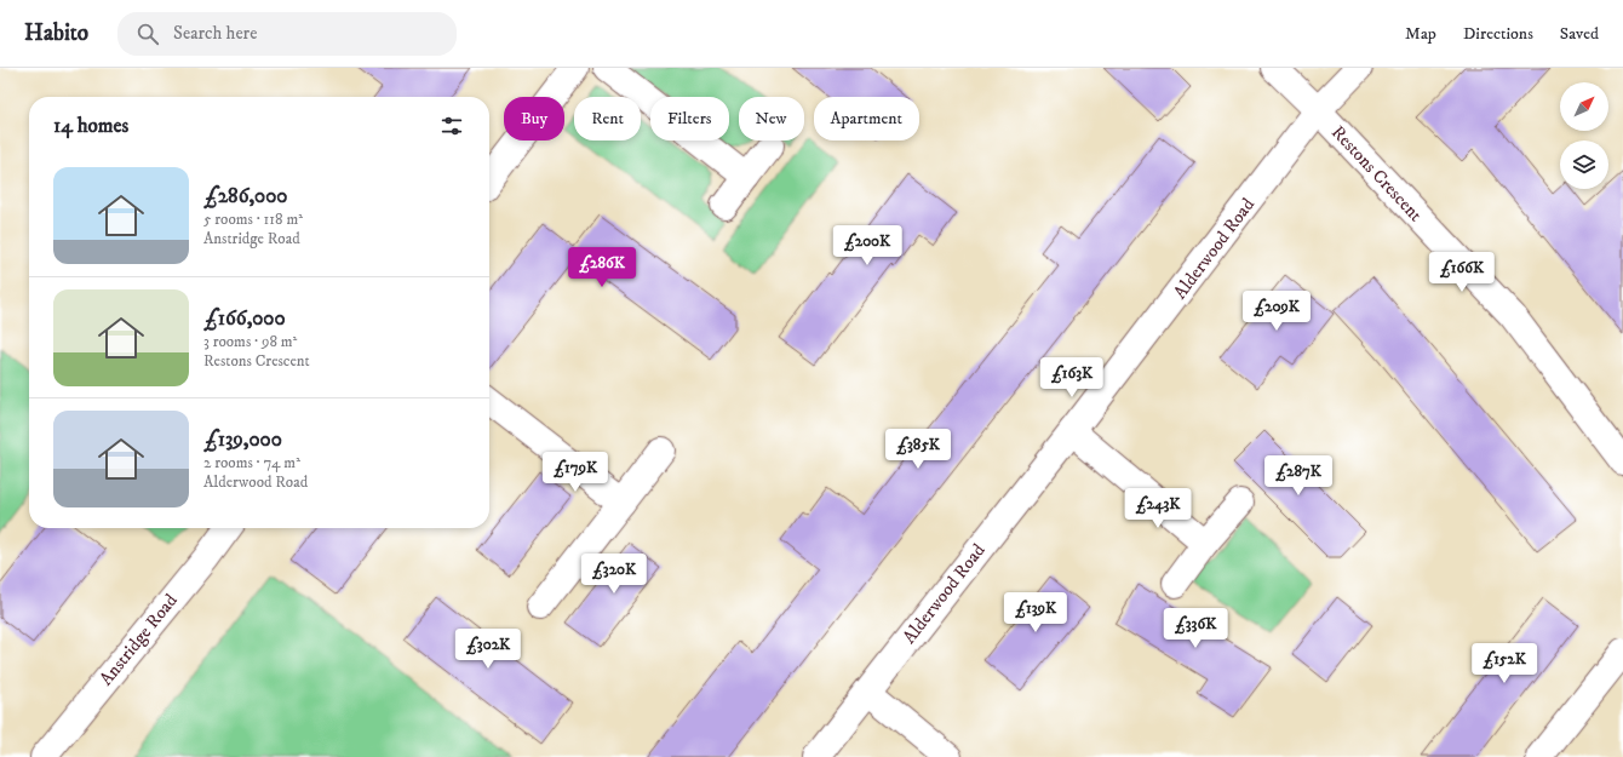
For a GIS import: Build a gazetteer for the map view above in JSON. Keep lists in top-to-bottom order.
{
  "streets": {
    "street": ["Restons Crescent", "Alderwood Road", "Anstridge Road"]
  },
  "crossings": [
    ["Restons Crescent", "Alderwood Road"]
  ],
  "north": "top right",
  "page": {
    "header": "Habito",
    "search": "Search here",
    "nav": ["Map", "Directions", "Saved"],
    "chip": [
      "Buy",
      "Rent",
      "Filters",
      "New",
      "Apartment"
    ],
    "heading": "14 homes",
    "list": [
      {
        "name": "£286,000",
        "note": "5 rooms · 118 m² · Anstridge Road"
      },
      {
        "name": "£166,000",
        "note": "3 rooms · 98 m² · Restons Crescent"
      },
      {
        "name": "£139,000",
        "note": "2 rooms · 74 m² · Alderwood Road"
      }
    ],
    "price": [
      "£200K",
      "£286K",
      "£166K",
      "£209K",
      "£163K",
      "£385K",
      "£179K",
      "£287K",
      "£243K",
      "£320K",
      "£139K",
      "£336K",
      "£302K",
      "£152K"
    ]
  }
}
